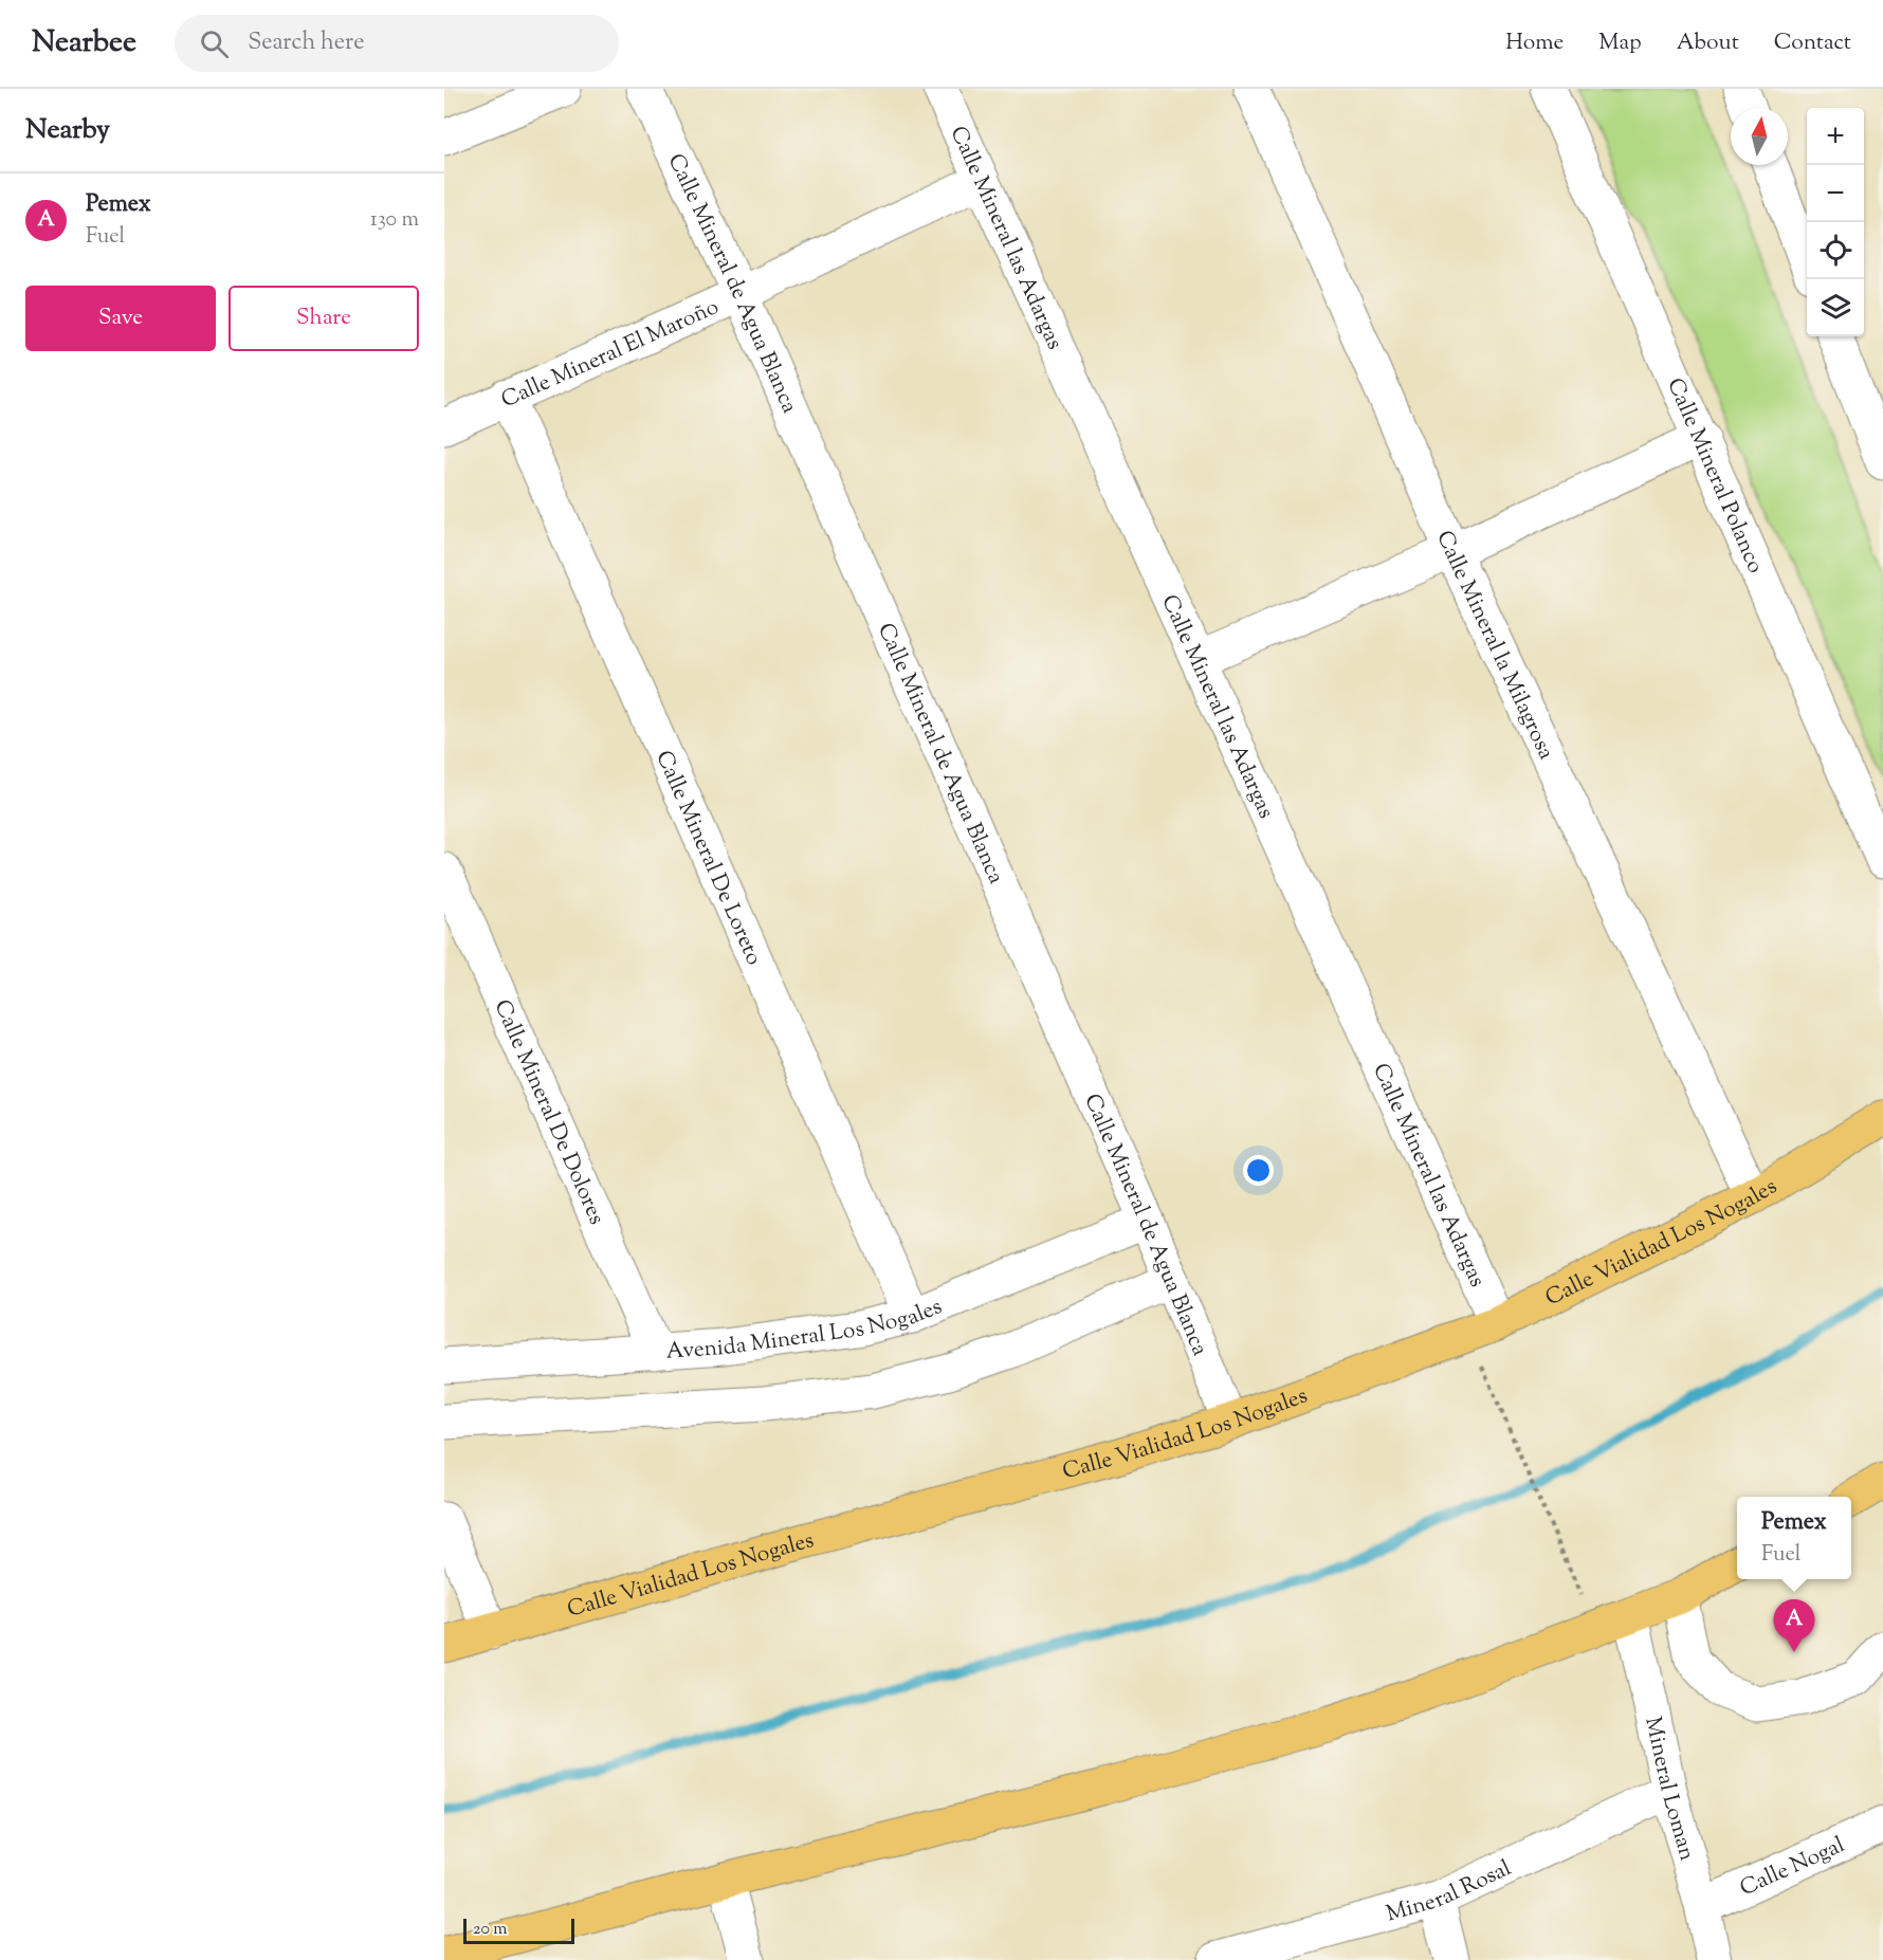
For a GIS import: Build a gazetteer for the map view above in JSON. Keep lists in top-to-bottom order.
{
  "streets": {
    "highway": ["Calle Vialidad Los Nogales"],
    "street": [
      "Calle Mineral las Adargas",
      "Calle Mineral de Agua Blanca",
      "Calle Mineral El Maroño",
      "Calle Mineral Polanco",
      "Calle Mineral la Milagrosa",
      "Calle Mineral De Loreto",
      "Calle Mineral De Dolores",
      "Avenida Mineral Los Nogales",
      "Mineral Loman",
      "Calle Nogal",
      "Mineral Rosal"
    ]
  },
  "crossings": [
    ["Calle Mineral las Adargas", "Calle Mineral El Maroño"],
    ["Calle Mineral las Adargas", "Calle Vialidad Los Nogales"],
    ["Calle Mineral de Agua Blanca", "Calle Mineral El Maroño"],
    ["Calle Mineral de Agua Blanca", "Calle Vialidad Los Nogales"],
    ["Calle Mineral de Agua Blanca", "Avenida Mineral Los Nogales"],
    ["Calle Mineral El Maroño", "Calle Mineral De Loreto"],
    ["Calle Mineral la Milagrosa", "Calle Vialidad Los Nogales"],
    ["Calle Mineral De Loreto", "Avenida Mineral Los Nogales"],
    ["Calle Mineral De Dolores", "Avenida Mineral Los Nogales"],
    ["Mineral Loman", "Calle Nogal"],
    ["Mineral Loman", "Mineral Rosal"]
  ],
  "scale_bar": "20 m",
  "north": "top",
  "page": {
    "header": "Nearbee",
    "search": "Search here",
    "nav": [
      "Home",
      "Map",
      "About",
      "Contact"
    ],
    "heading": "Nearby",
    "map_buttons": ["+", "−"],
    "list": [
      {
        "mark": "A",
        "name": "Pemex",
        "note": "Fuel",
        "value": "130 m"
      }
    ],
    "buttons": ["Save", "Share"],
    "popup": ["Pemex", "Fuel"],
    "pins": "A",
    "scale": "20 m"
  }
}
